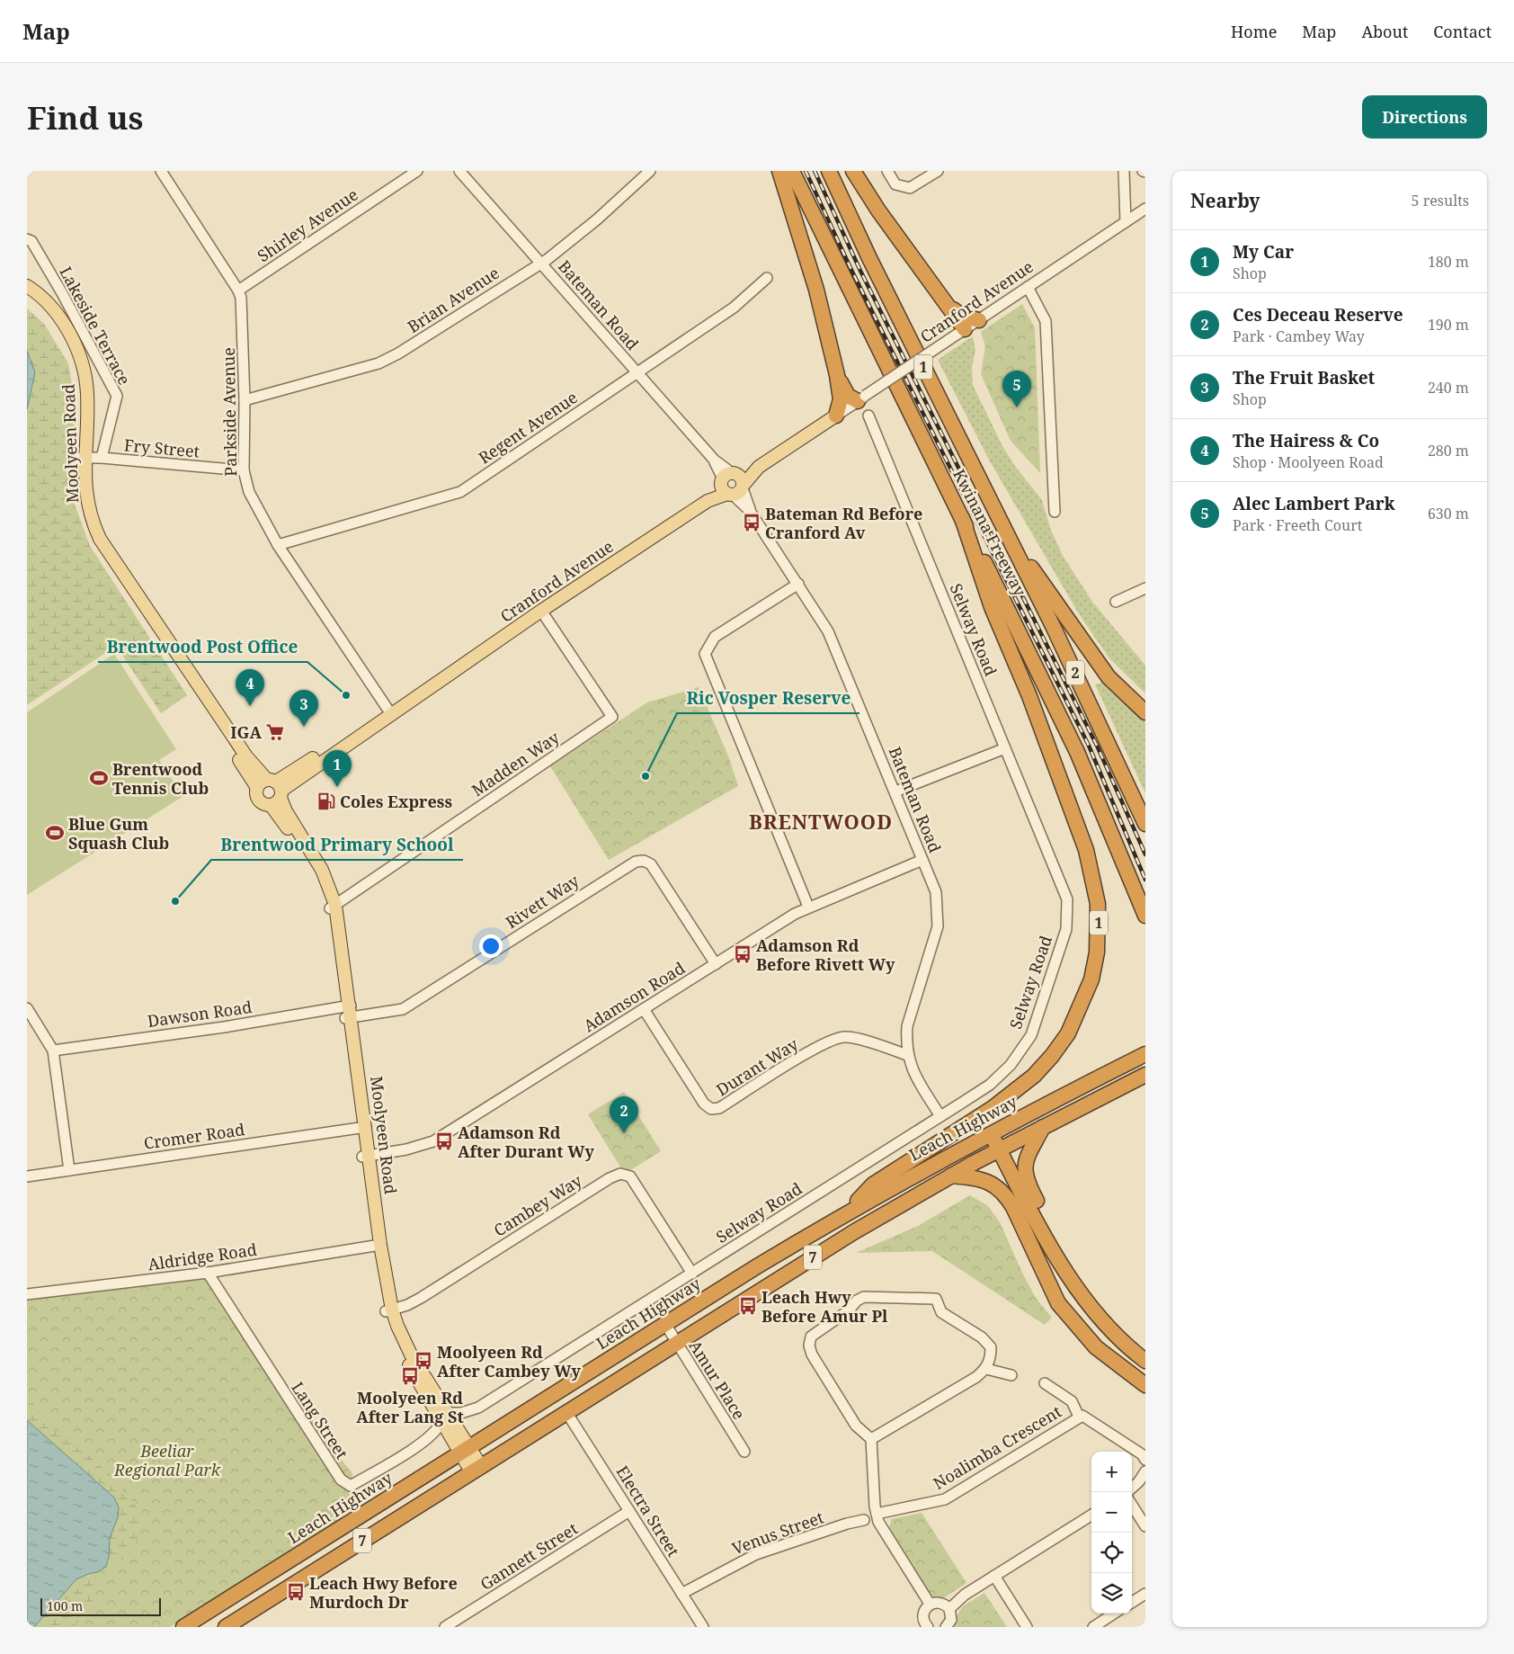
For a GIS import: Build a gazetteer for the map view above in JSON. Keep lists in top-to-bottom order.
{
  "streets": {
    "highway": [
      "1",
      "Kwinana Freeway",
      "2",
      "Leach Highway",
      "7"
    ],
    "main road": ["Cranford Avenue", "Moolyeen Road"],
    "street": [
      "Shirley Avenue",
      "Brian Avenue",
      "Bateman Road",
      "Lakeside Terrace",
      "Parkside Avenue",
      "Regent Avenue",
      "Fry Street",
      "Selway Road",
      "Madden Way",
      "Rivett Way",
      "Adamson Road",
      "Dawson Road",
      "Durant Way",
      "Cromer Road",
      "Cambey Way",
      "Aldridge Road",
      "Amur Place",
      "Lang Street",
      "Noalimba Crescent",
      "Electra Street",
      "Venus Street",
      "Gannett Street"
    ]
  },
  "crossings": [
    ["Shirley Avenue", "Parkside Avenue"],
    ["Brian Avenue", "Bateman Road"],
    ["Brian Avenue", "Parkside Avenue"],
    ["Cranford Avenue", "Bateman Road"],
    ["Cranford Avenue", "Parkside Avenue"],
    ["Cranford Avenue", "Moolyeen Road"],
    ["Cranford Avenue", "Madden Way"],
    ["Bateman Road", "Regent Avenue"],
    ["Bateman Road", "Selway Road"],
    ["Bateman Road", "Adamson Road"],
    ["Bateman Road", "Durant Way"],
    ["Lakeside Terrace", "Fry Street"],
    ["1", "Kwinana Freeway"],
    ["1", "Leach Highway"],
    ["Parkside Avenue", "Regent Avenue"],
    ["Parkside Avenue", "Fry Street"],
    ["Moolyeen Road", "Fry Street"],
    ["Moolyeen Road", "Selway Road"],
    ["Moolyeen Road", "Madden Way"],
    ["Moolyeen Road", "Rivett Way"],
    ["Moolyeen Road", "Adamson Road"],
    ["Moolyeen Road", "Dawson Road"],
    ["Moolyeen Road", "Leach Highway"],
    ["Moolyeen Road", "Cromer Road"],
    ["Moolyeen Road", "Cambey Way"],
    ["Moolyeen Road", "Aldridge Road"],
    ["Moolyeen Road", "7"],
    ["Moolyeen Road", "Lang Street"],
    ["Selway Road", "Cambey Way"],
    ["Selway Road", "Lang Street"],
    ["Rivett Way", "Adamson Road"],
    ["Rivett Way", "Dawson Road"],
    ["Adamson Road", "Durant Way"],
    ["Leach Highway", "Amur Place"],
    ["Aldridge Road", "Lang Street"],
    ["7", "Amur Place"],
    ["7", "Electra Street"],
    ["Electra Street", "Venus Street"],
    ["Electra Street", "Gannett Street"]
  ],
  "districts": ["BRENTWOOD"],
  "parks": ["Beeliar Regional Park"],
  "places": {
    "bus stop": [
      "Bateman Rd Before Cranford Av",
      "Adamson Rd Before Rivett Wy",
      "Adamson Rd After Durant Wy",
      "Leach Hwy Before Amur Pl",
      "Moolyeen Rd After Cambey Wy",
      "Moolyeen Rd After Lang St",
      "Leach Hwy Before Murdoch Dr"
    ],
    "other": ["Brentwood Post Office", "Ric Vosper Reserve", "Brentwood Primary School"],
    "supermarket": ["IGA"],
    "sports": ["Brentwood Tennis Club", "Blue Gum Squash Club"],
    "fuel station": ["Coles Express"]
  },
  "scale_bar": "100 m",
  "page": {
    "header": "Map",
    "nav": [
      "Home",
      "Map",
      "About",
      "Contact"
    ],
    "buttons": "Directions",
    "title": "Find us",
    "heading": ["Nearby", "5 results"],
    "list": [
      {
        "mark": "1",
        "name": "My Car",
        "note": "Shop",
        "value": "180 m"
      },
      {
        "mark": "2",
        "name": "Ces Deceau Reserve",
        "note": "Park · Cambey Way",
        "value": "190 m"
      },
      {
        "mark": "3",
        "name": "The Fruit Basket",
        "note": "Shop",
        "value": "240 m"
      },
      {
        "mark": "4",
        "name": "The Hairess & Co",
        "note": "Shop · Moolyeen Road",
        "value": "280 m"
      },
      {
        "mark": "5",
        "name": "Alec Lambert Park",
        "note": "Park · Freeth Court",
        "value": "630 m"
      }
    ],
    "pins": [
      "5",
      "4",
      "3",
      "1",
      "2"
    ],
    "map_buttons": ["+", "−"],
    "scale": "100 m"
  }
}
